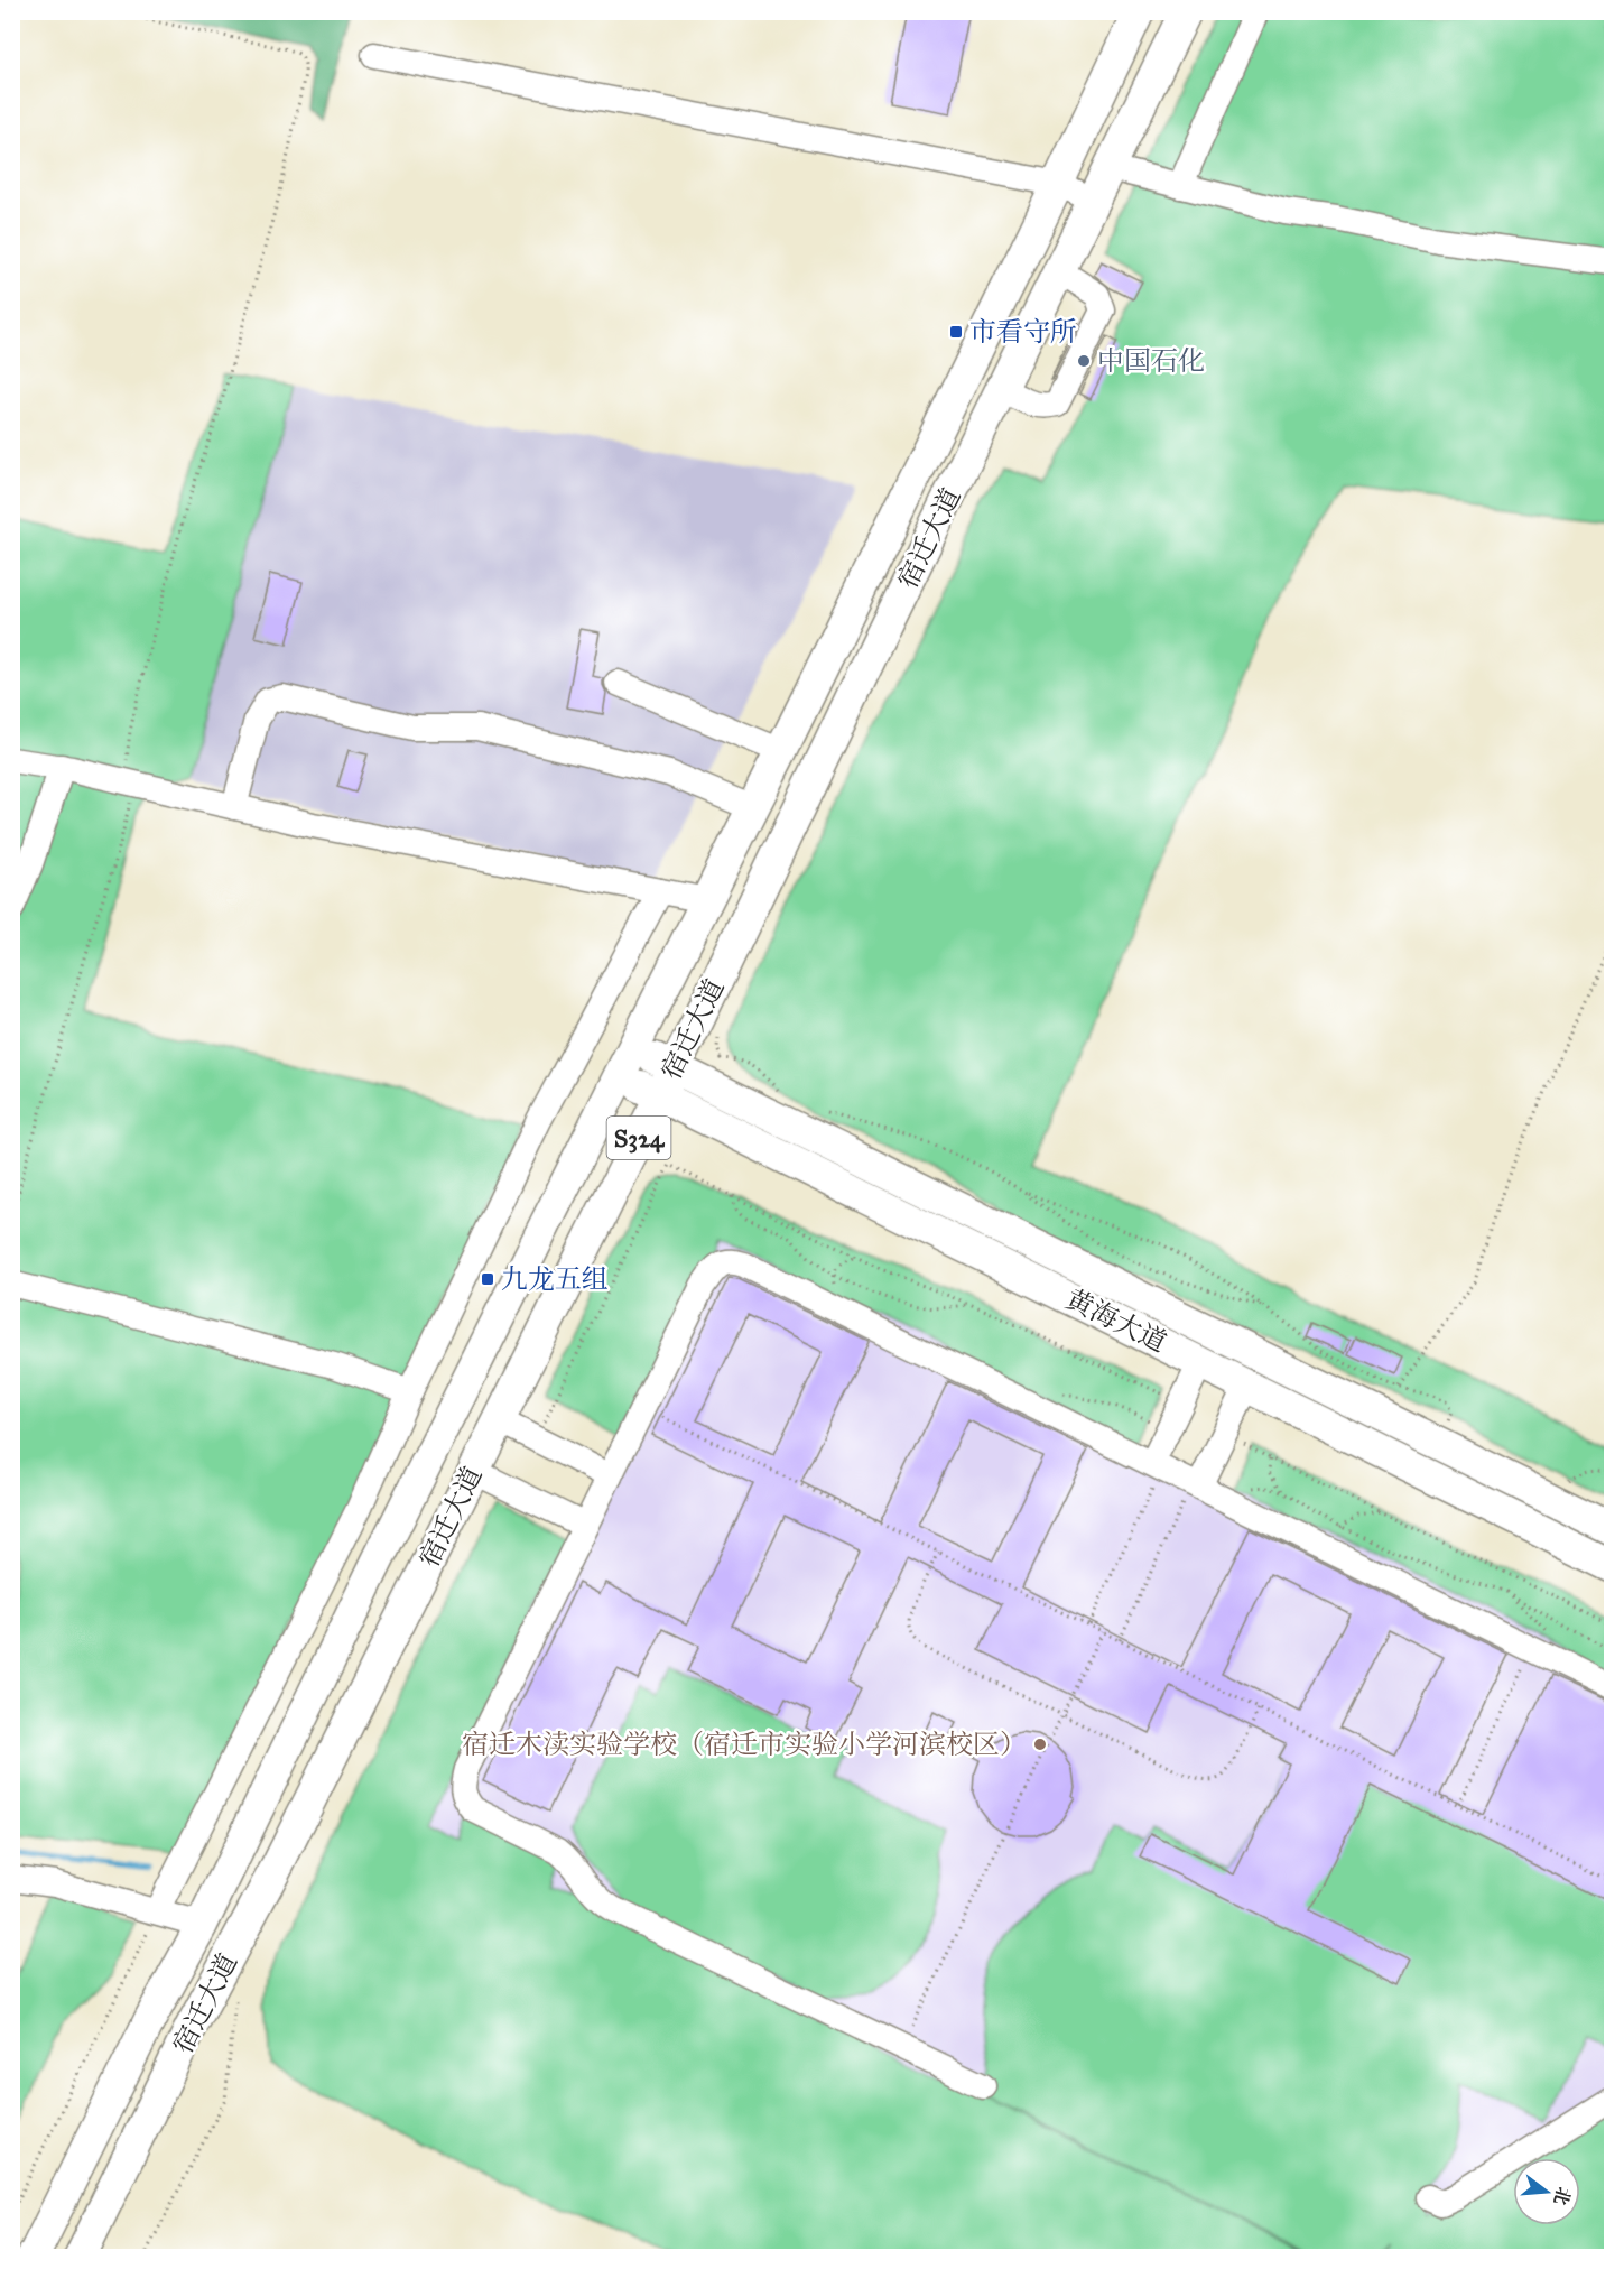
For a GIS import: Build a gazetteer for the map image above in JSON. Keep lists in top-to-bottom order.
{
  "streets": {
    "main road": ["宿迁大道", "S324", "黄海大道"]
  },
  "crossings": [
    ["宿迁大道", "黄海大道"]
  ],
  "places": {
    "transit": ["市看守所", "九龙五组"],
    "other": ["中国石化", "宿迁木渎实验学校（宿迁市实验小学河滨校区）"]
  },
  "north": "right"
}
